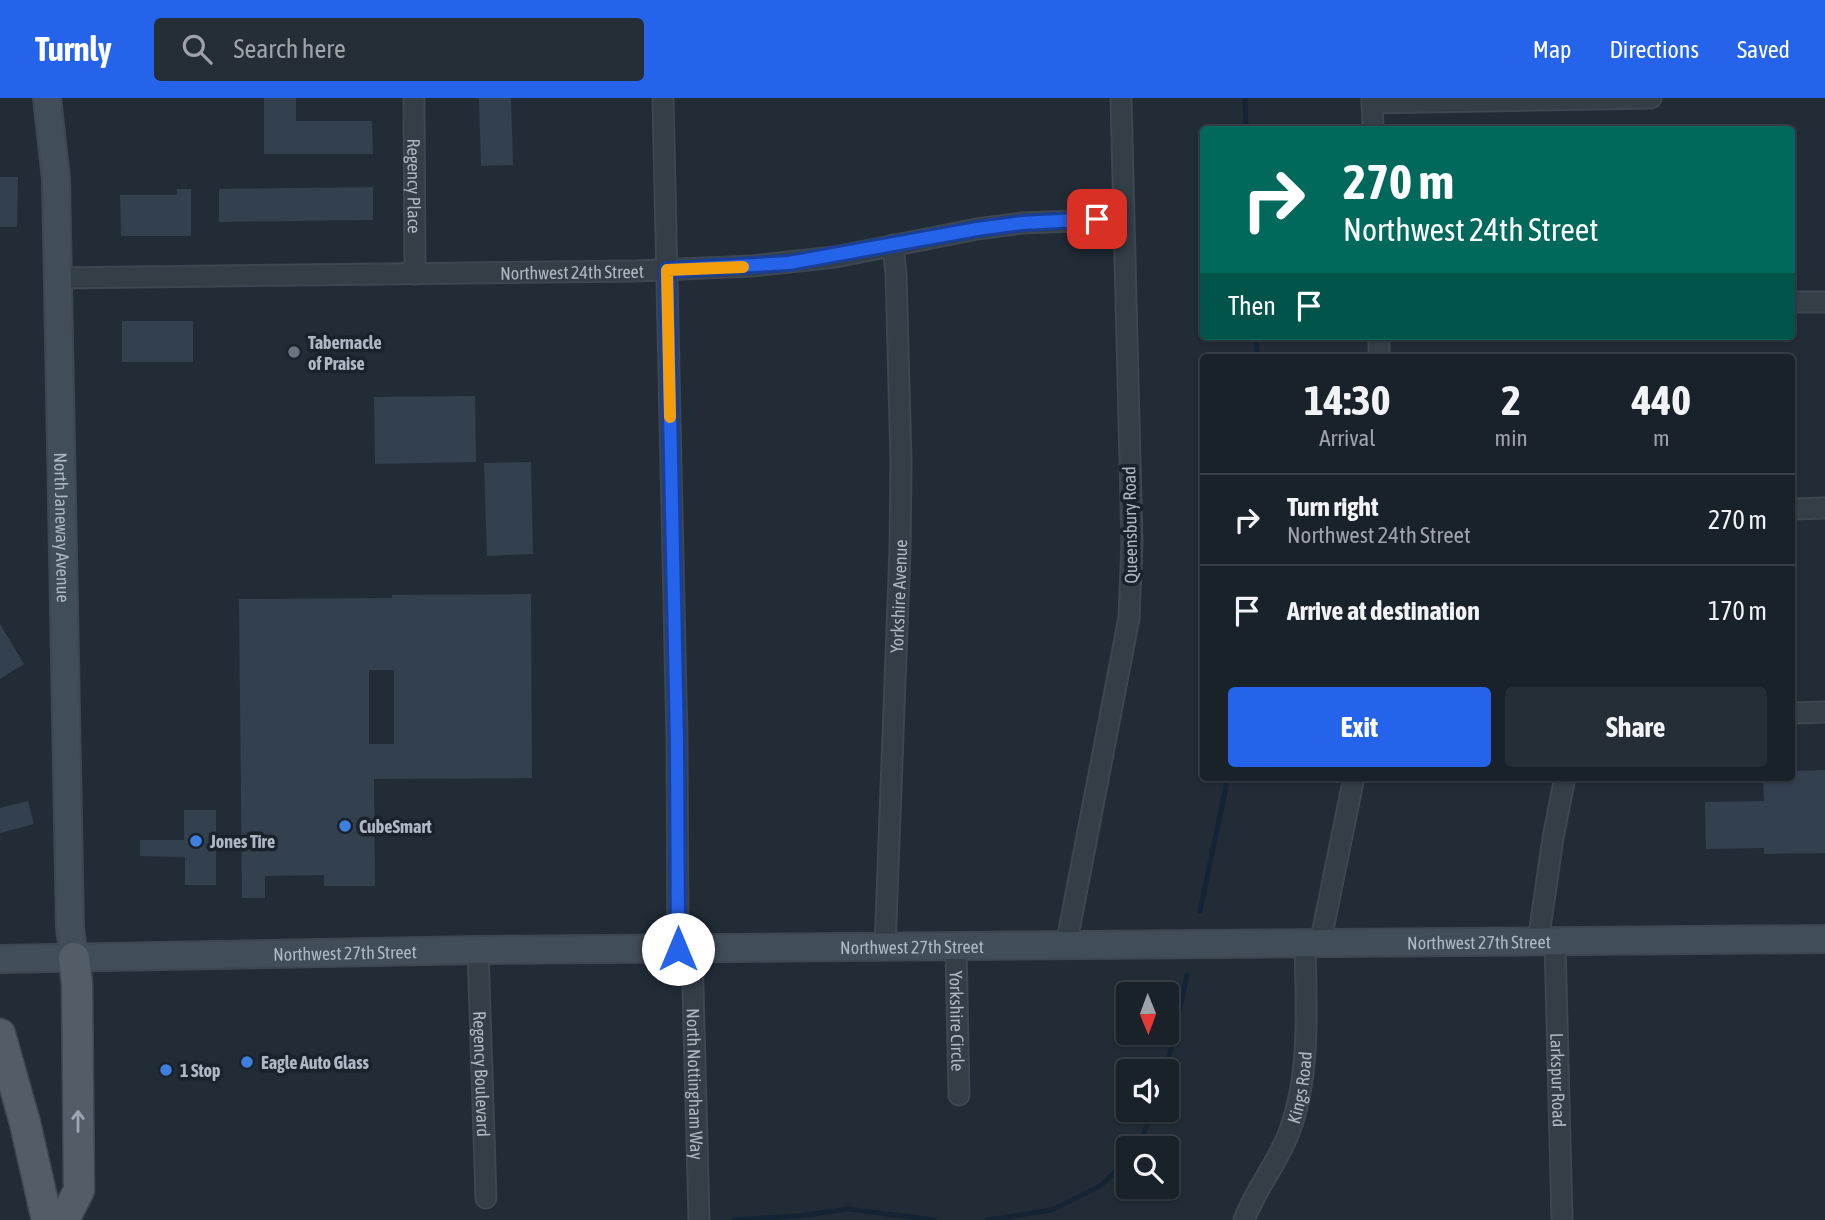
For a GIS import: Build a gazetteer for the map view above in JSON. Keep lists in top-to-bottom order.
{
  "streets": {
    "main road": ["North Janeway Avenue", "Northwest 27th Street"],
    "street": [
      "Regency Place",
      "Northwest 24th Street",
      "Queensbury Road",
      "Yorkshire Avenue",
      "Yorkshire Circle",
      "Regency Boulevard",
      "Larkspur Road",
      "North Nottingham Way",
      "Kings Road"
    ]
  },
  "crossings": [
    ["Regency Place", "Northwest 24th Street"],
    ["Northwest 24th Street", "Queensbury Road"],
    ["Northwest 24th Street", "North Janeway Avenue"],
    ["Northwest 24th Street", "Yorkshire Avenue"],
    ["Northwest 24th Street", "North Nottingham Way"],
    ["Queensbury Road", "Northwest 27th Street"],
    ["North Janeway Avenue", "Northwest 27th Street"],
    ["Yorkshire Avenue", "Northwest 27th Street"],
    ["Northwest 27th Street", "Yorkshire Circle"],
    ["Northwest 27th Street", "Regency Boulevard"],
    ["Northwest 27th Street", "Larkspur Road"],
    ["Northwest 27th Street", "North Nottingham Way"],
    ["Northwest 27th Street", "Kings Road"]
  ],
  "places": [
    "Tabernacle of Praise",
    "CubeSmart",
    "Jones Tire",
    "Eagle Auto Glass",
    "1 Stop"
  ],
  "north": "bottom",
  "page": {
    "header": "Turnly",
    "search": "Search here",
    "nav": ["Map", "Directions", "Saved"],
    "turn": ["270 m", "Northwest 24th Street"],
    "then": "Then",
    "eta": [
      "14:30",
      "Arrival",
      "2",
      "min",
      "440",
      "m"
    ],
    "list": [
      {
        "name": "Turn right",
        "note": "Northwest 24th Street",
        "value": "270 m"
      },
      {
        "name": "Arrive at destination",
        "value": "170 m"
      }
    ],
    "buttons": ["Exit", "Share"]
  }
}
